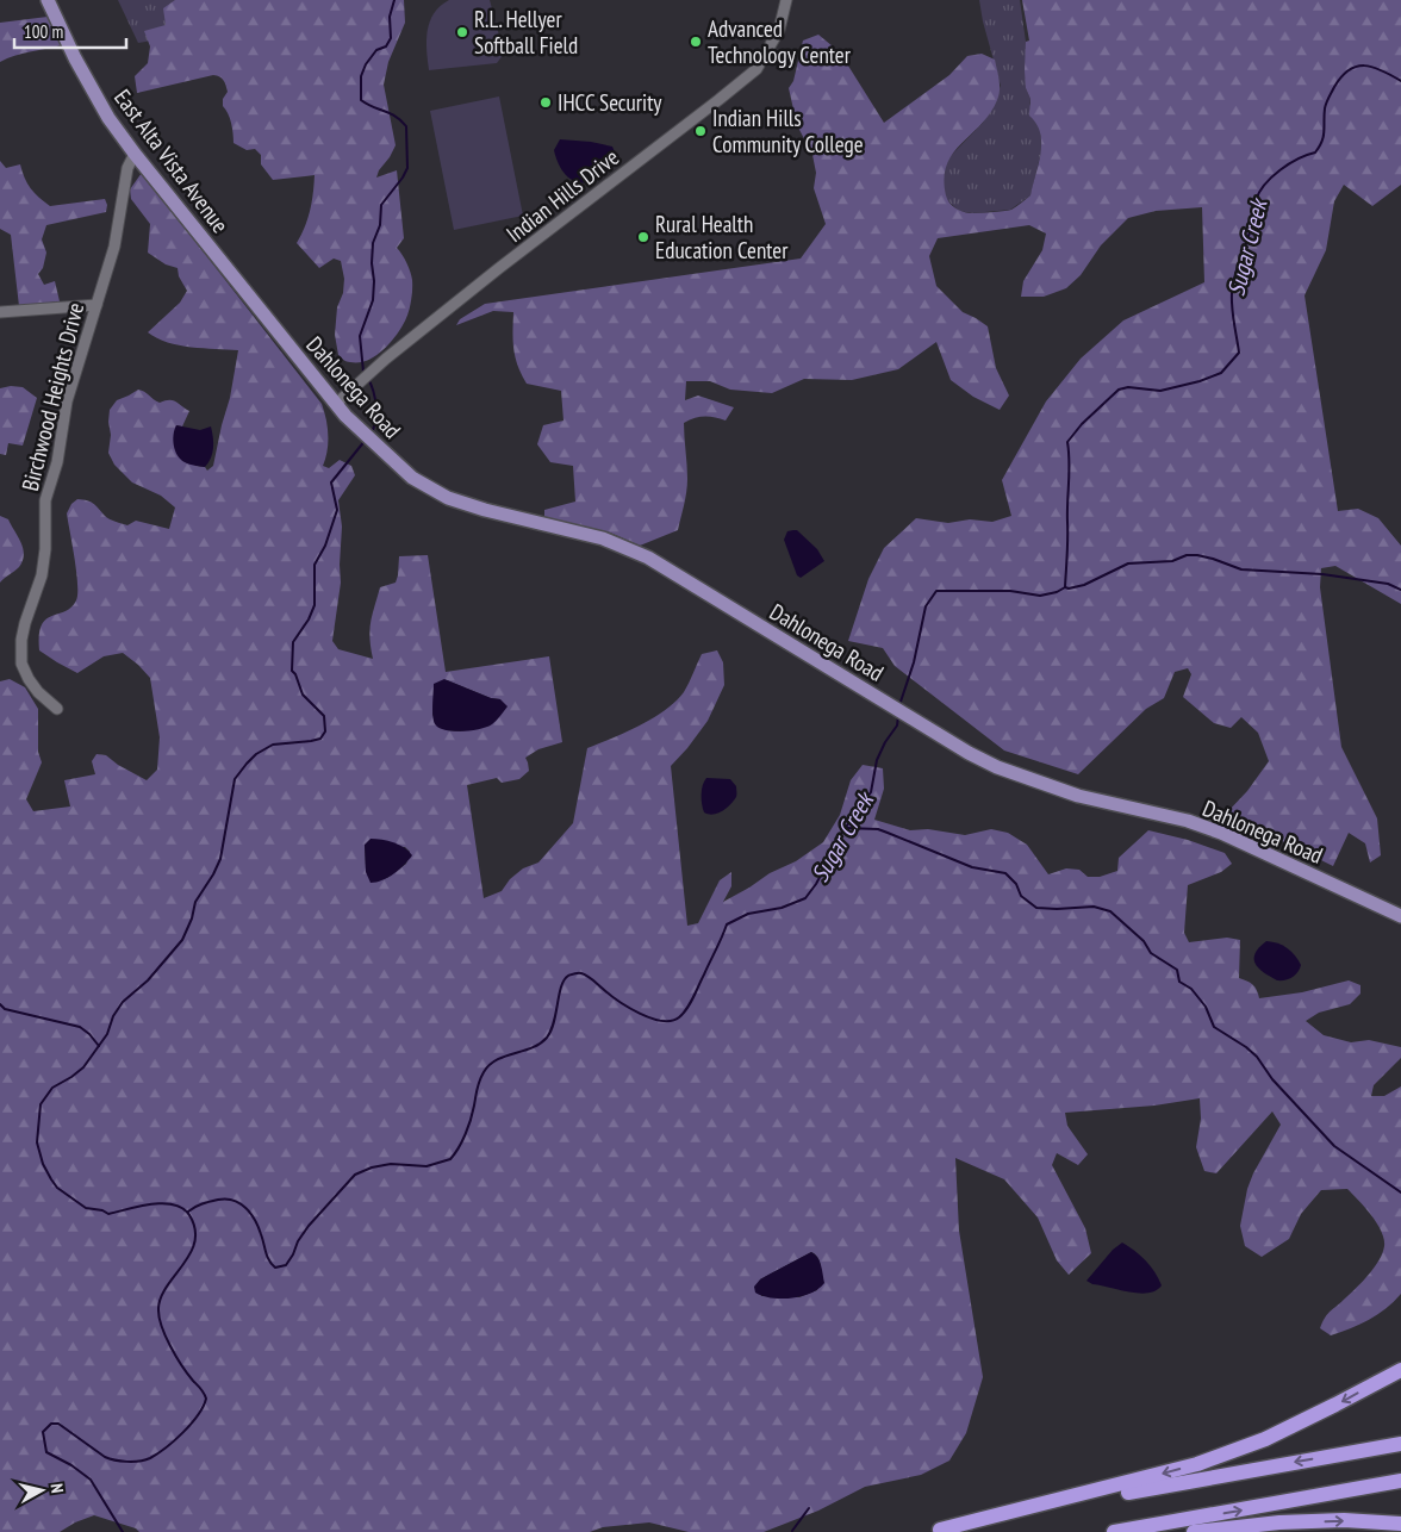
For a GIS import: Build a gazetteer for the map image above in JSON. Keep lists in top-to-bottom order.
{
  "streets": {
    "main road": ["East Alta Vista Avenue", "Dahlonega Road"],
    "street": ["Indian Hills Drive", "Birchwood Heights Drive"]
  },
  "crossings": [
    ["East Alta Vista Avenue", "Dahlonega Road"],
    ["East Alta Vista Avenue", "Birchwood Heights Drive"],
    ["Indian Hills Drive", "Dahlonega Road"]
  ],
  "water": ["Sugar Creek"],
  "places": [
    "R.L. Hellyer Softball Field",
    "Advanced Technology Center",
    "IHCC Security",
    "Indian Hills Community College",
    "Rural Health Education Center"
  ],
  "scale_bar": "100 m",
  "north": "right"
}
